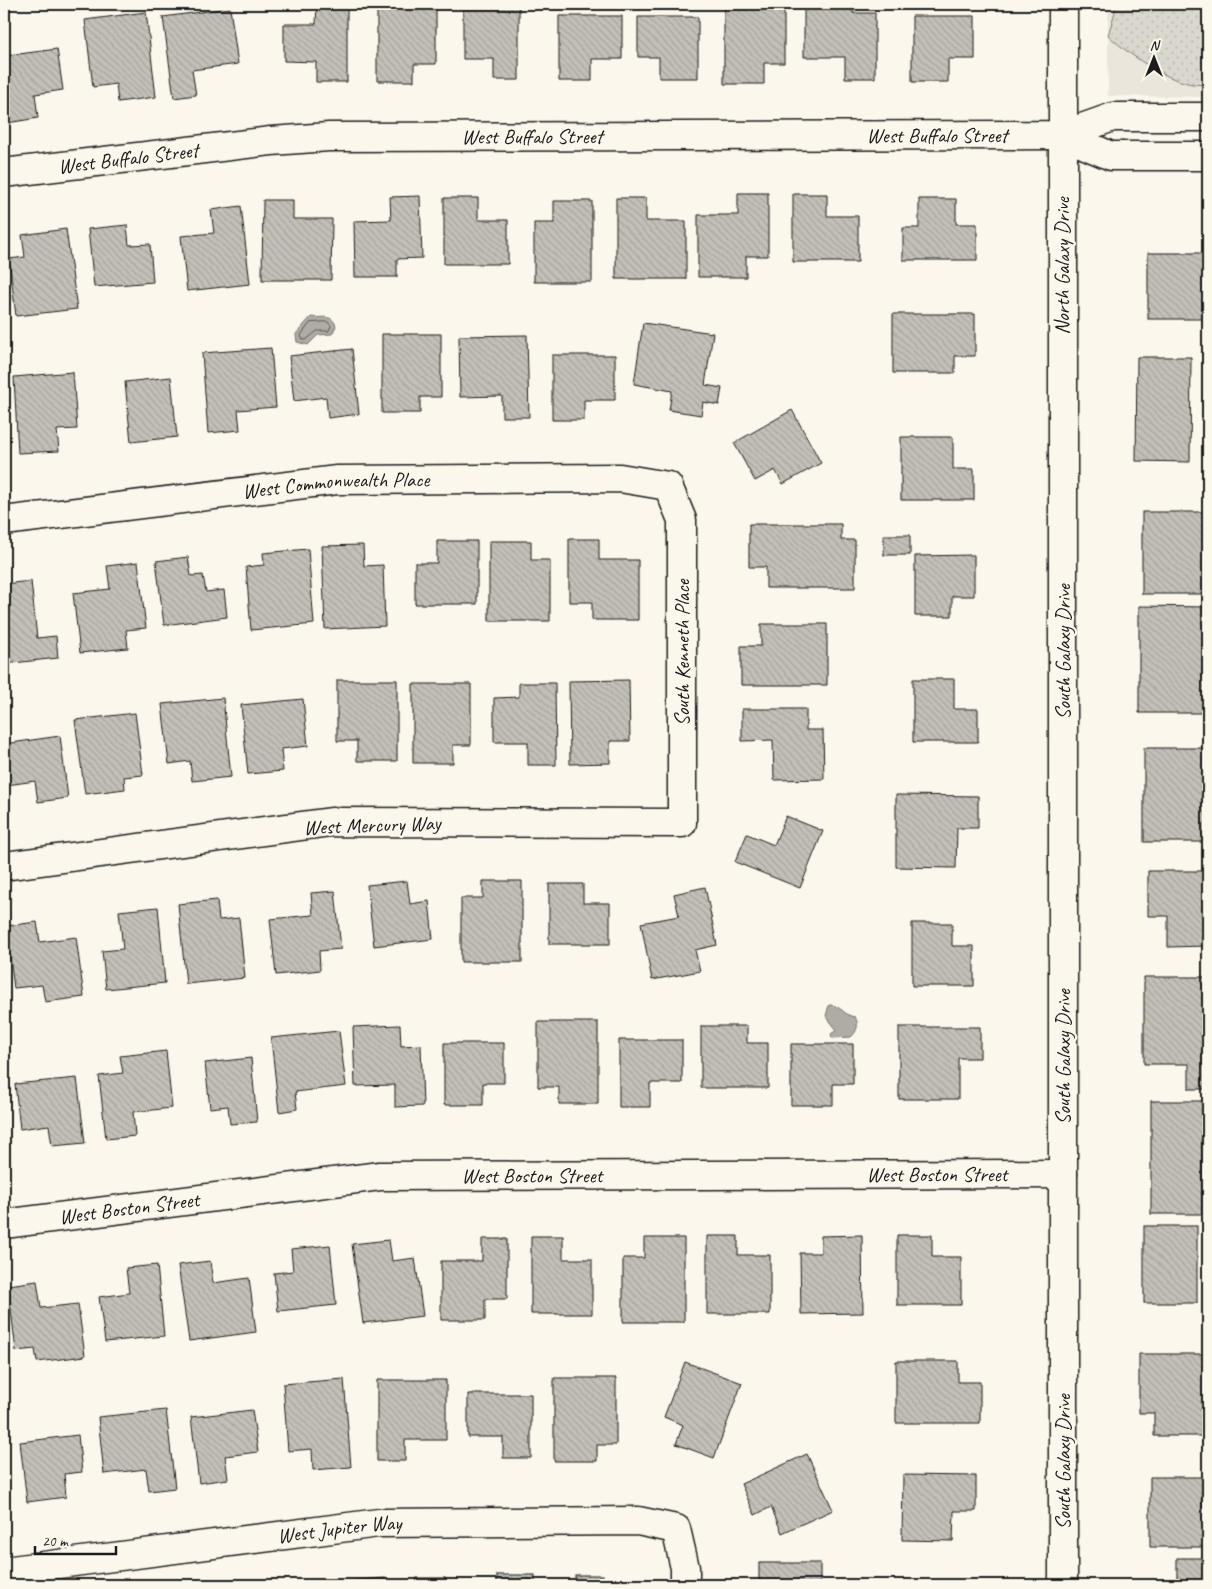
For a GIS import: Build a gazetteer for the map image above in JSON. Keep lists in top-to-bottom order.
{
  "streets": {
    "street": [
      "West Buffalo Street",
      "North Galaxy Drive",
      "West Commonwealth Place",
      "South Galaxy Drive",
      "South Kenneth Place",
      "West Mercury Way",
      "West Boston Street",
      "West Jupiter Way"
    ]
  },
  "crossings": [
    ["West Buffalo Street", "North Galaxy Drive"],
    ["North Galaxy Drive", "South Galaxy Drive"],
    ["West Commonwealth Place", "South Kenneth Place"],
    ["South Galaxy Drive", "West Boston Street"],
    ["South Kenneth Place", "West Mercury Way"]
  ],
  "scale_bar": "20 m",
  "north": "top"
}
